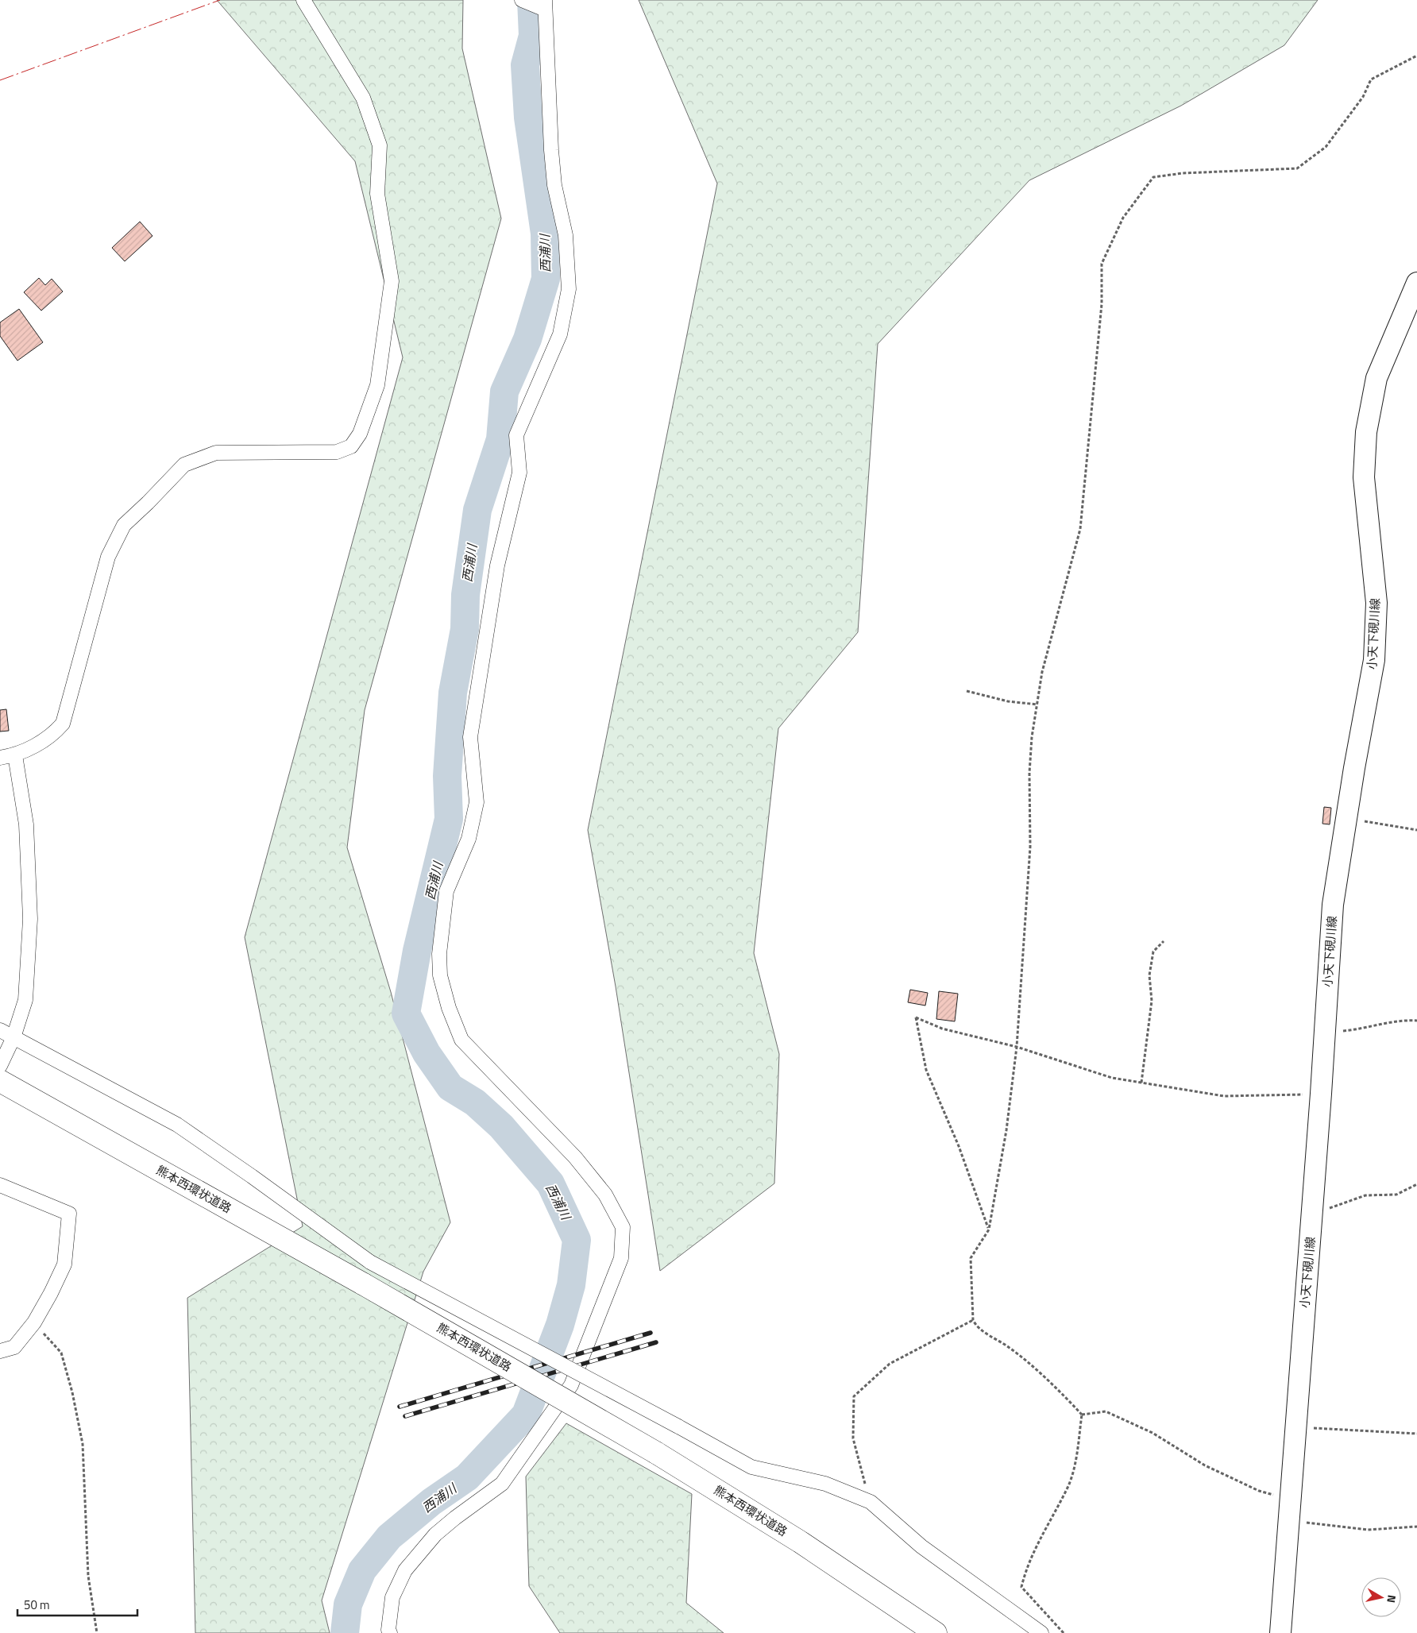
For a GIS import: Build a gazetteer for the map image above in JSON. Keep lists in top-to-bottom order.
{
  "streets": {
    "highway": ["熊本西環状道路"],
    "main road": ["小天下硯川線"]
  },
  "water": ["西浦川"],
  "scale_bar": "50 m",
  "north": "right"
}
